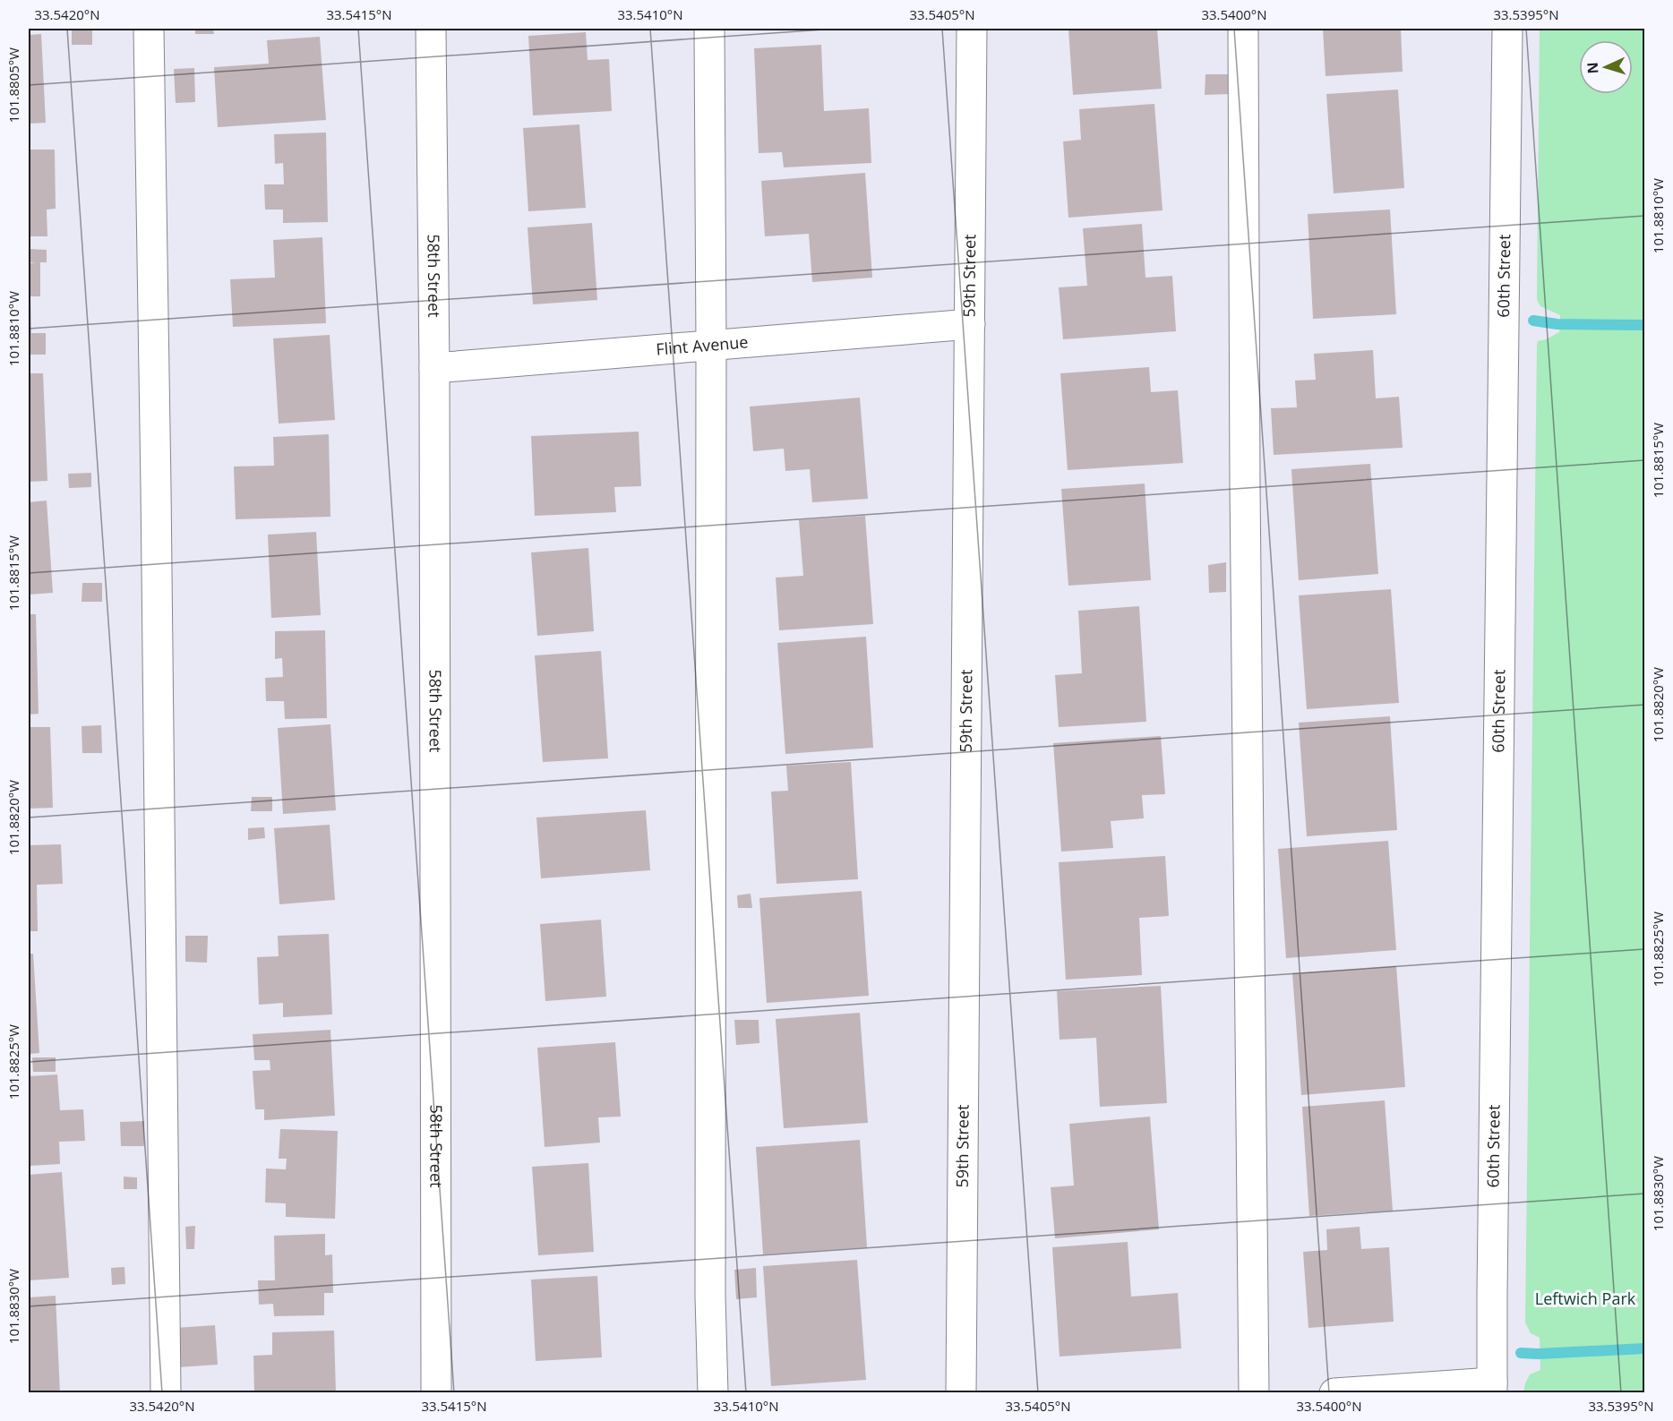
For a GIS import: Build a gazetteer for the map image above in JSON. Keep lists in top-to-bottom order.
{
  "streets": {
    "street": [
      "58th Street",
      "59th Street",
      "60th Street",
      "Flint Avenue"
    ]
  },
  "crossings": [
    ["58th Street", "Flint Avenue"],
    ["59th Street", "Flint Avenue"]
  ],
  "parks": ["Leftwich Park"],
  "north": "left",
  "coordinates": [
    "33.5420°N",
    "33.5415°N",
    "33.5410°N",
    "33.5405°N",
    "33.5400°N",
    "33.5395°N",
    "101.8805°W",
    "101.8810°W",
    "101.8815°W",
    "101.8820°W",
    "101.8825°W",
    "101.8830°W"
  ]
}
